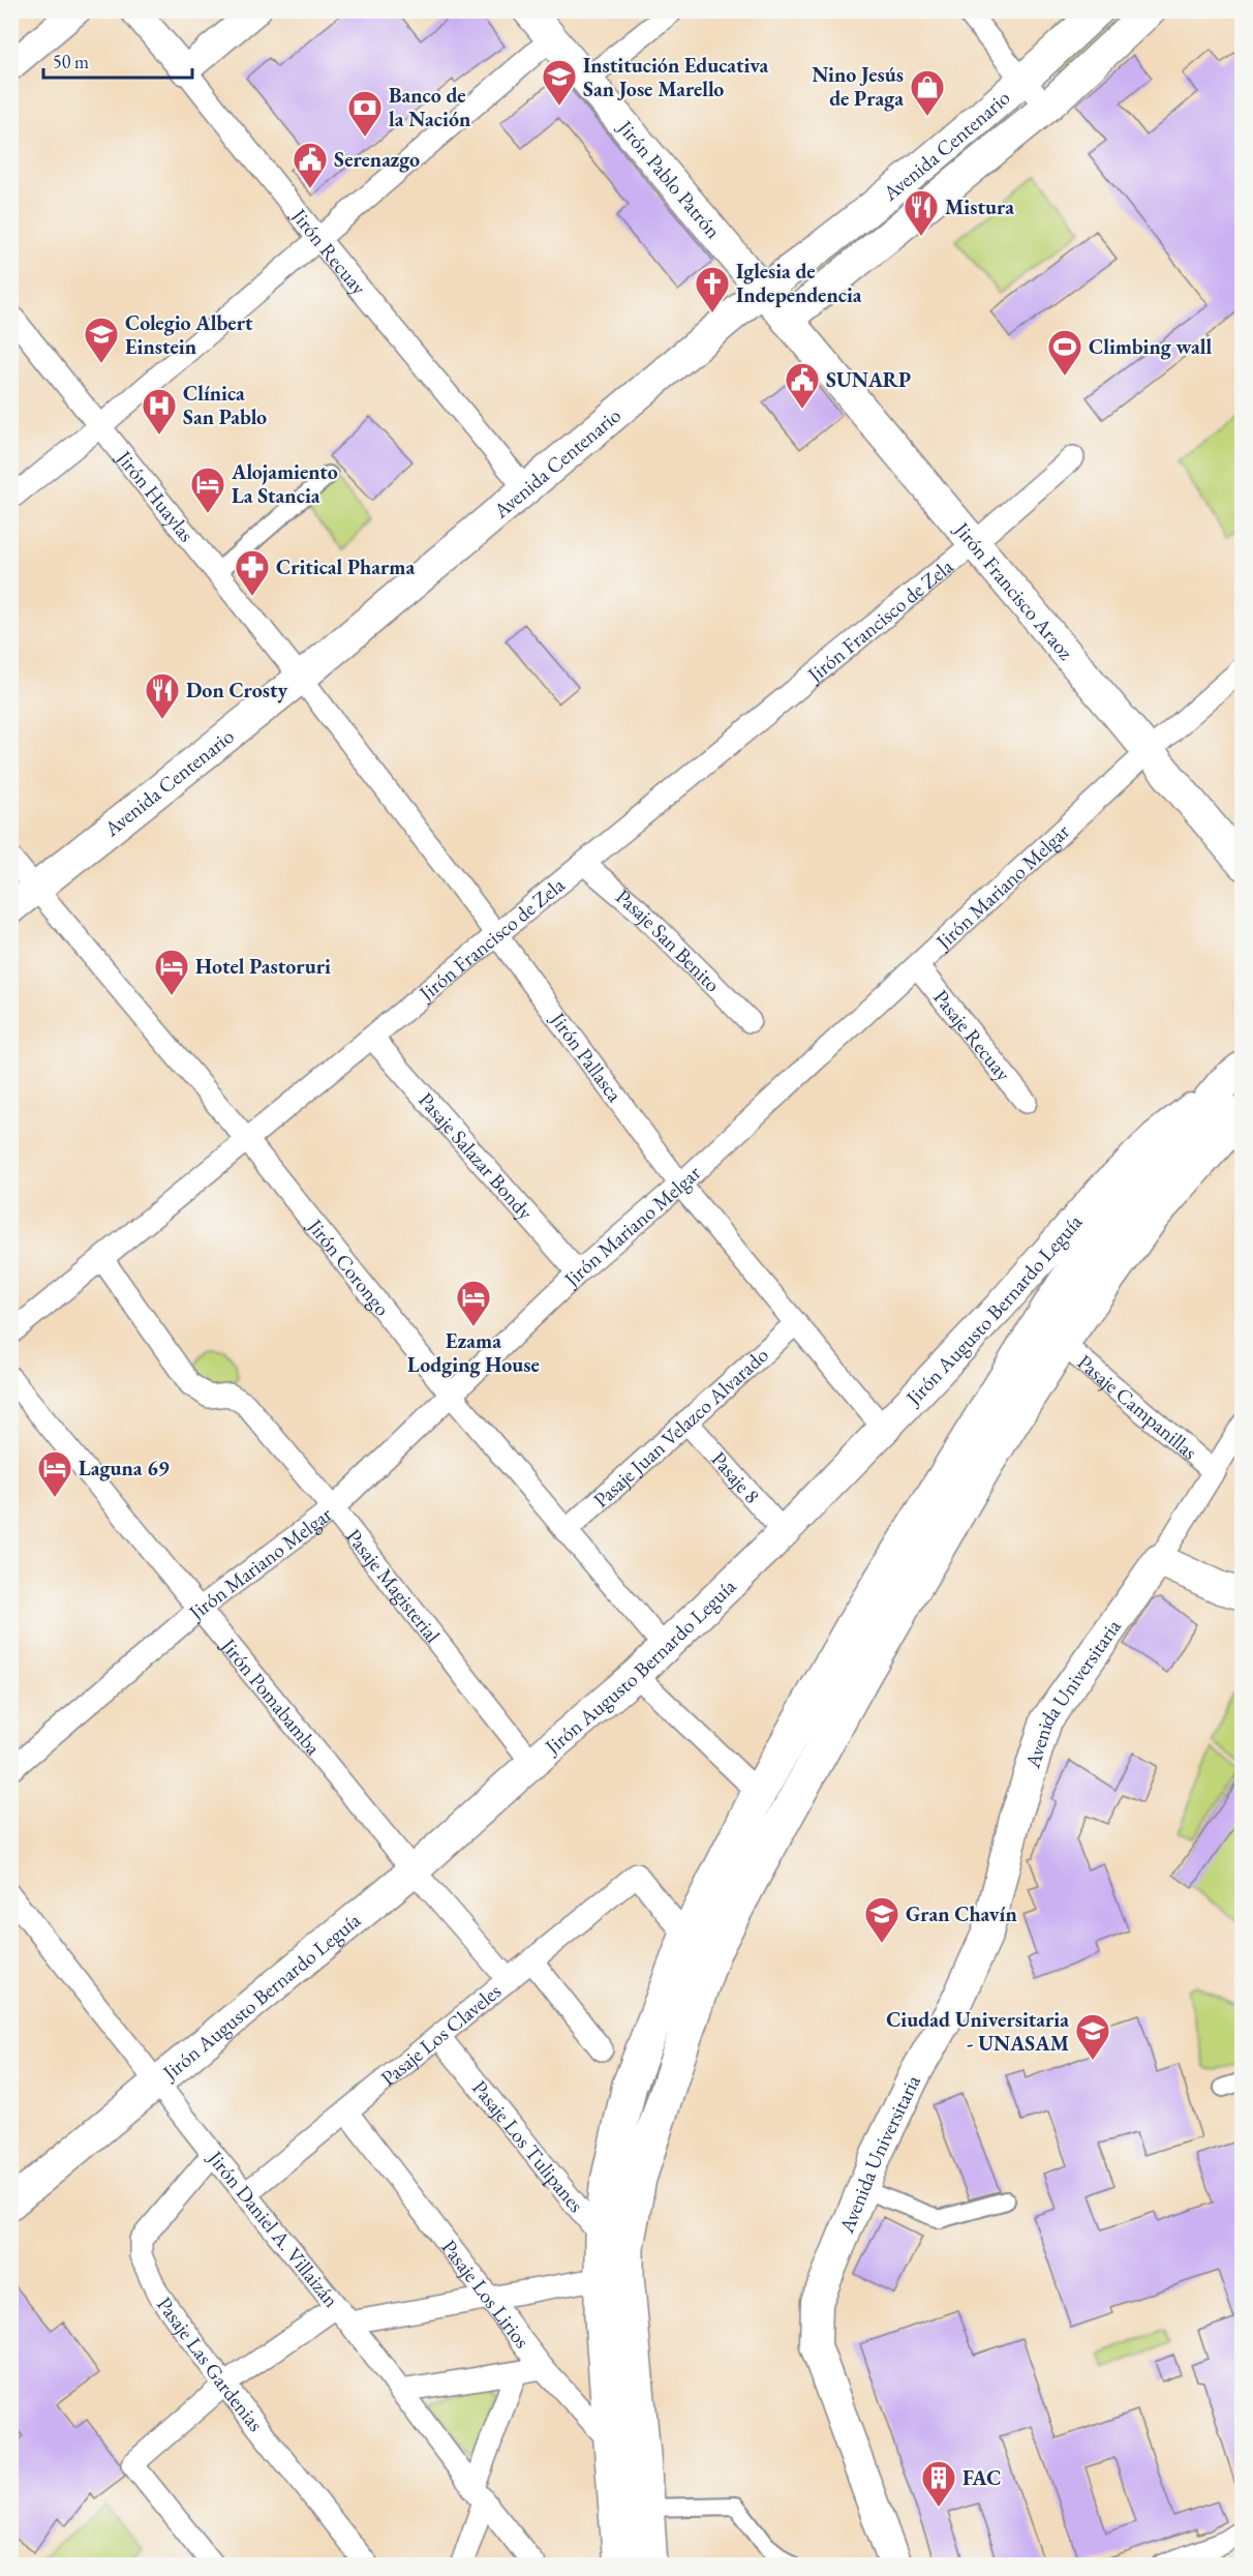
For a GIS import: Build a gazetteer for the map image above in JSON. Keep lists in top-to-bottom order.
{
  "streets": {
    "main road": [
      "Avenida Centenario",
      "Jirón Pablo Patrón",
      "Jirón Francisco Araoz",
      "Jirón Augusto Bernardo Leguía",
      "Avenida Universitaria"
    ],
    "street": [
      "Jirón Recuay",
      "Jirón Huaylas",
      "Jirón Francisco de Zela",
      "Jirón Mariano Melgar",
      "Pasaje San Benito",
      "Pasaje Recuay",
      "Jirón Pallasca",
      "Pasaje Salazar Bondy",
      "Jirón Corongo",
      "Pasaje Campanillas",
      "Pasaje Juan Velazco Alvarado",
      "Pasaje 8",
      "Pasaje Magisterial",
      "Jirón Pomabamba",
      "Pasaje Los Claveles",
      "Pasaje Los Tulipanes",
      "Jirón Daniel A. Villaizán",
      "Pasaje Los Lirios",
      "Pasaje Las Gardenias"
    ]
  },
  "crossings": [
    ["Avenida Centenario", "Jirón Pablo Patrón"],
    ["Avenida Centenario", "Jirón Recuay"],
    ["Avenida Centenario", "Jirón Huaylas"],
    ["Avenida Centenario", "Jirón Francisco Araoz"],
    ["Avenida Centenario", "Jirón Pallasca"],
    ["Avenida Centenario", "Jirón Corongo"],
    ["Jirón Pablo Patrón", "Jirón Francisco Araoz"],
    ["Jirón Huaylas", "Jirón Pallasca"],
    ["Jirón Francisco Araoz", "Jirón Francisco de Zela"],
    ["Jirón Francisco Araoz", "Jirón Mariano Melgar"],
    ["Jirón Francisco de Zela", "Pasaje San Benito"],
    ["Jirón Francisco de Zela", "Jirón Pallasca"],
    ["Jirón Francisco de Zela", "Pasaje Salazar Bondy"],
    ["Jirón Francisco de Zela", "Jirón Corongo"],
    ["Jirón Francisco de Zela", "Pasaje Magisterial"],
    ["Jirón Mariano Melgar", "Pasaje Recuay"],
    ["Jirón Mariano Melgar", "Jirón Pallasca"],
    ["Jirón Mariano Melgar", "Pasaje Salazar Bondy"],
    ["Jirón Mariano Melgar", "Jirón Corongo"],
    ["Jirón Mariano Melgar", "Pasaje Magisterial"],
    ["Jirón Mariano Melgar", "Jirón Pomabamba"],
    ["Jirón Pallasca", "Jirón Augusto Bernardo Leguía"],
    ["Jirón Pallasca", "Pasaje Juan Velazco Alvarado"],
    ["Jirón Corongo", "Jirón Augusto Bernardo Leguía"],
    ["Jirón Corongo", "Pasaje Juan Velazco Alvarado"],
    ["Jirón Augusto Bernardo Leguía", "Pasaje 8"],
    ["Jirón Augusto Bernardo Leguía", "Pasaje Magisterial"],
    ["Jirón Augusto Bernardo Leguía", "Jirón Pomabamba"],
    ["Jirón Augusto Bernardo Leguía", "Jirón Daniel A. Villaizán"],
    ["Pasaje Juan Velazco Alvarado", "Pasaje 8"],
    ["Jirón Pomabamba", "Pasaje Los Claveles"],
    ["Pasaje Los Claveles", "Pasaje Los Tulipanes"],
    ["Pasaje Los Claveles", "Jirón Daniel A. Villaizán"],
    ["Pasaje Los Claveles", "Pasaje Los Lirios"],
    ["Jirón Daniel A. Villaizán", "Pasaje Las Gardenias"]
  ],
  "places": {
    "school or university": [
      "Institución Educativa San Jose Marello",
      "Colegio Albert Einstein",
      "Gran Chavín",
      "Ciudad Universitaria - UNASAM"
    ],
    "shop": ["Nino Jesús de Praga"],
    "bank": ["Banco de la Nación"],
    "public building": ["Serenazgo", "SUNARP"],
    "restaurant": ["Mistura", "Don Crosty"],
    "church": ["Iglesia de Independencia"],
    "sports": ["Climbing wall"],
    "hospital": ["Clínica San Pablo"],
    "hotel": [
      "Alojamiento La Stancia",
      "Hotel Pastoruri",
      "Ezama Lodging House",
      "Laguna 69"
    ],
    "pharmacy": ["Critical Pharma"],
    "building": ["FAC"]
  },
  "scale_bar": "50 m"
}
